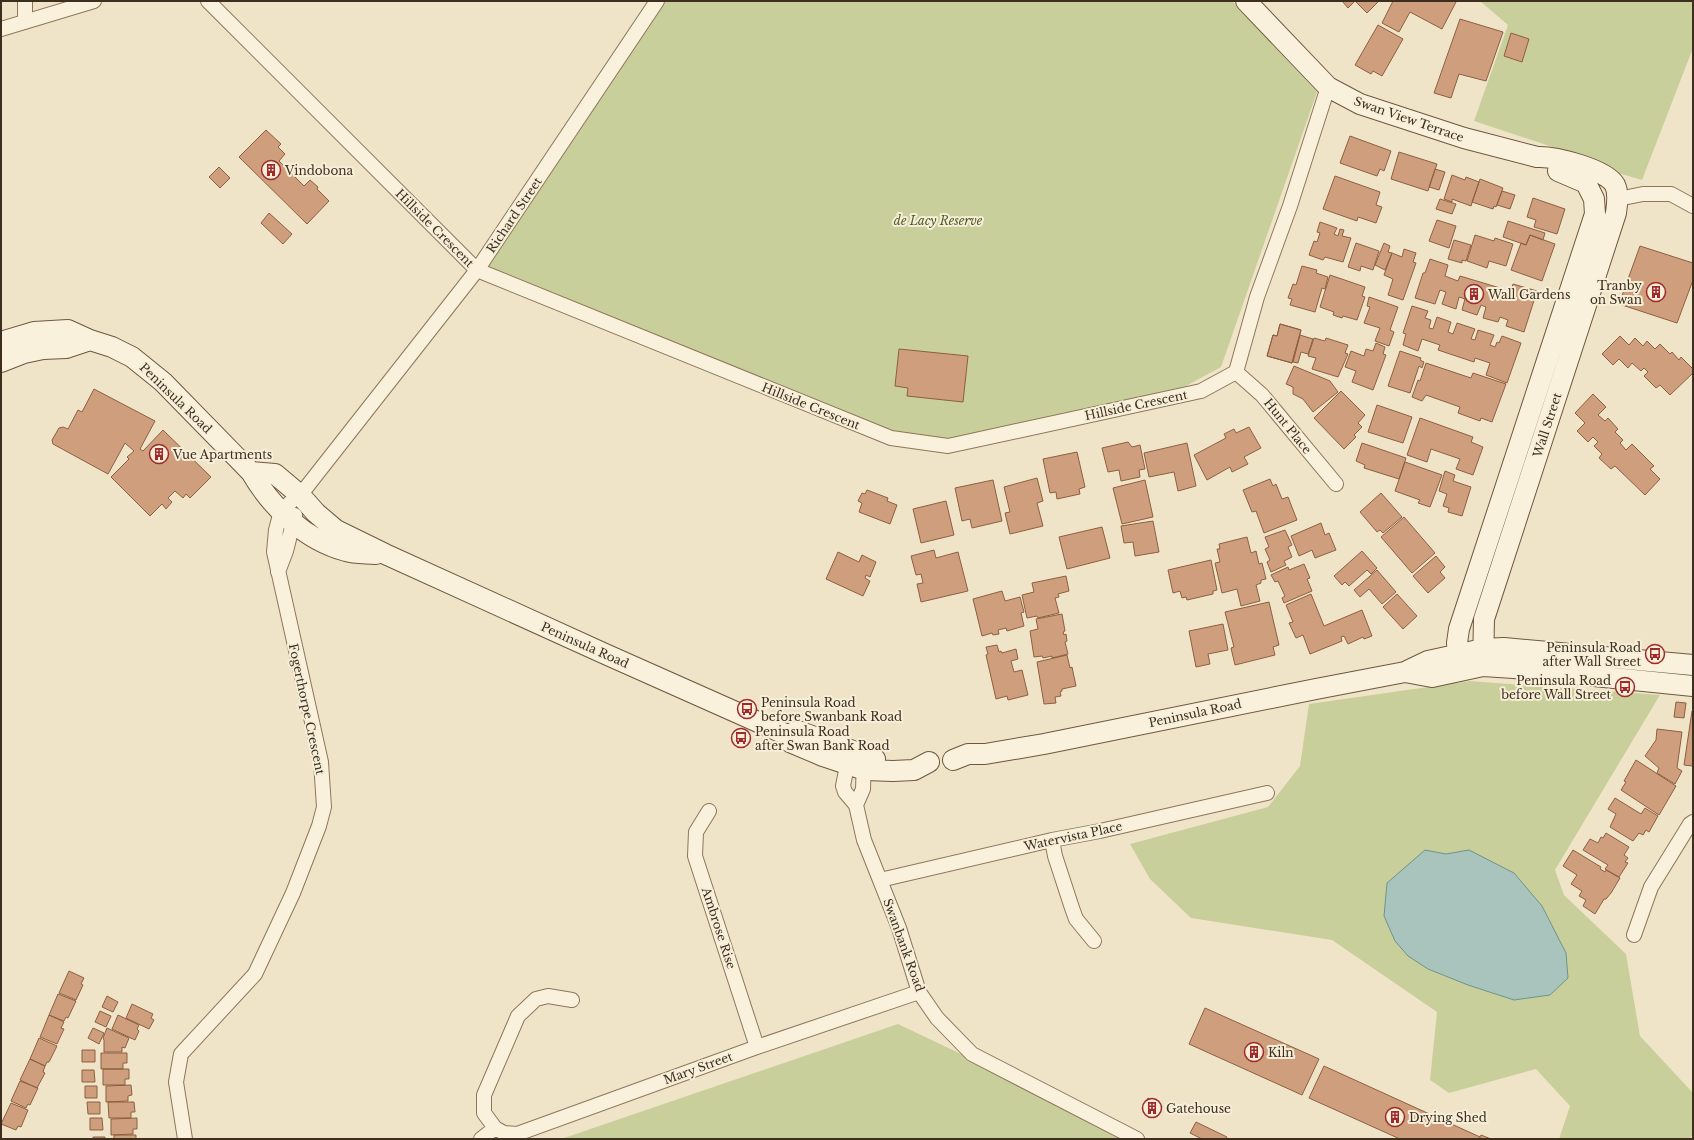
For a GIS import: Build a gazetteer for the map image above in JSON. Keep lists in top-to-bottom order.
{
  "streets": {
    "street": [
      "Swan View Terrace",
      "Richard Street",
      "Hillside Crescent",
      "Peninsula Road",
      "Wall Street",
      "Hunt Place",
      "Fogerthorpe Crescent",
      "Watervista Place",
      "Ambrose Rise",
      "Swanbank Road",
      "Mary Street"
    ]
  },
  "crossings": [
    ["Swan View Terrace", "Wall Street"],
    ["Richard Street", "Hillside Crescent"],
    ["Richard Street", "Peninsula Road"],
    ["Hillside Crescent", "Hunt Place"],
    ["Peninsula Road", "Wall Street"],
    ["Peninsula Road", "Fogerthorpe Crescent"],
    ["Peninsula Road", "Swanbank Road"],
    ["Watervista Place", "Swanbank Road"],
    ["Ambrose Rise", "Mary Street"],
    ["Swanbank Road", "Mary Street"]
  ],
  "parks": ["de Lacy Reserve"],
  "places": {
    "building": [
      "Vindobona",
      "Tranby on Swan",
      "Wall Gardens",
      "Vue Apartments",
      "Kiln",
      "Gatehouse",
      "Drying Shed"
    ],
    "bus stop": [
      "Peninsula Road after Wall Street",
      "Peninsula Road before Wall Street",
      "Peninsula Road before Swanbank Road",
      "Peninsula Road after Swan Bank Road"
    ]
  }
}
